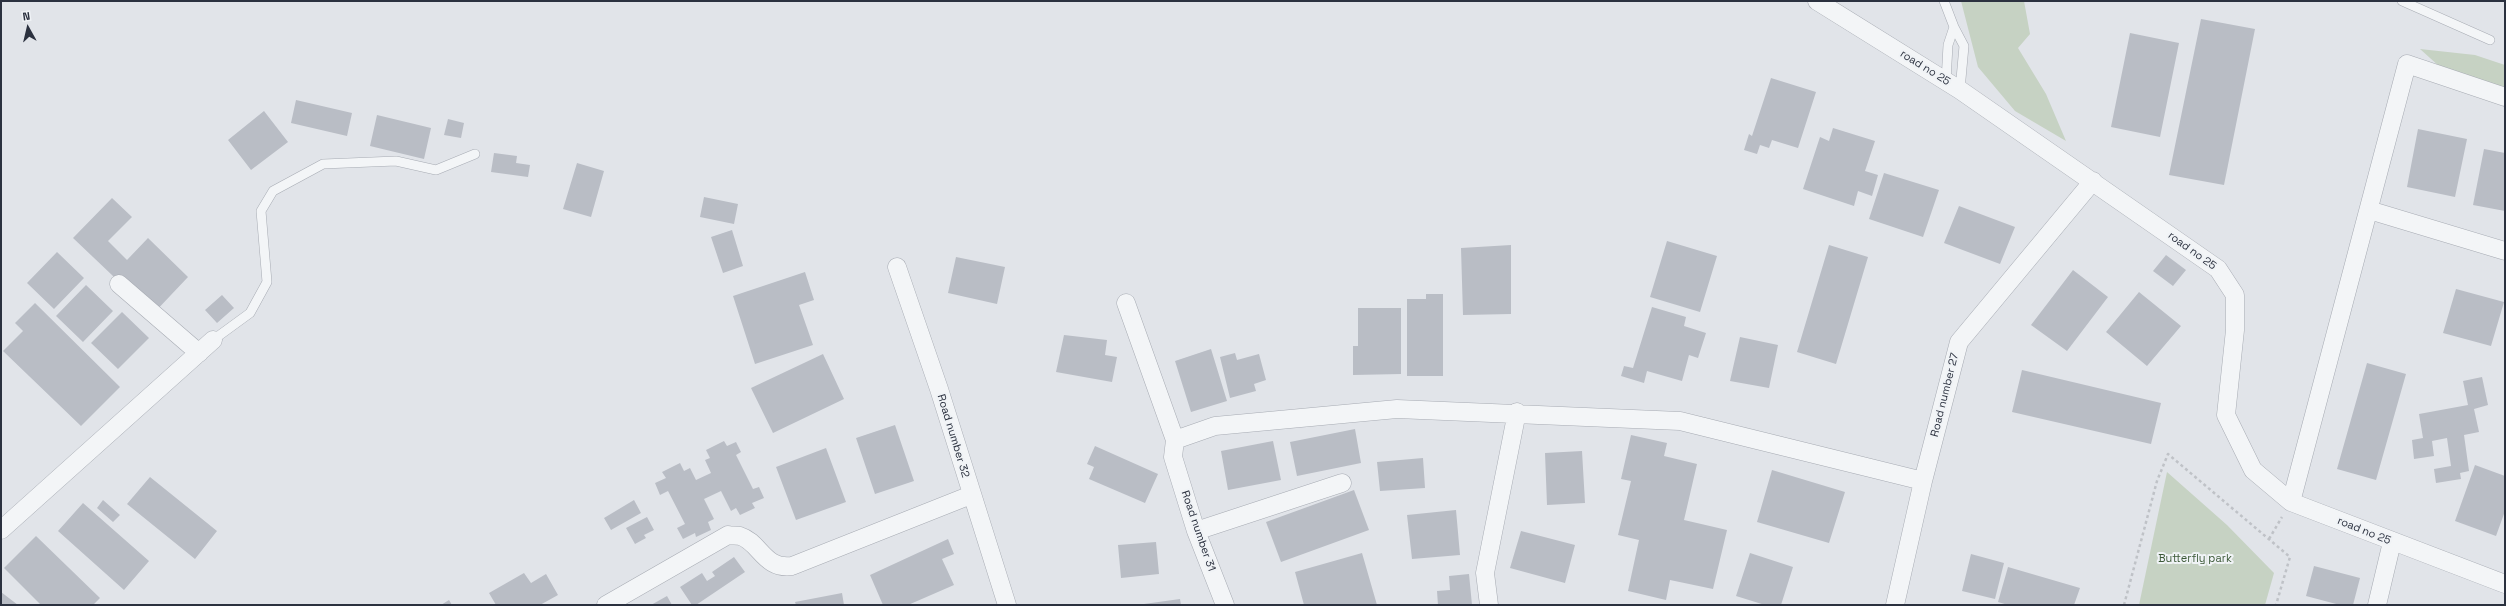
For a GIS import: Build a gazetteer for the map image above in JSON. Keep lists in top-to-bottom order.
{
  "streets": {
    "street": [
      "road no 25",
      "Road number 27",
      "Road number 32",
      "Road number 31"
    ]
  },
  "crossings": [
    ["road no 25", "Road number 27"]
  ],
  "parks": ["Butterfly park"],
  "north": "top"
}
